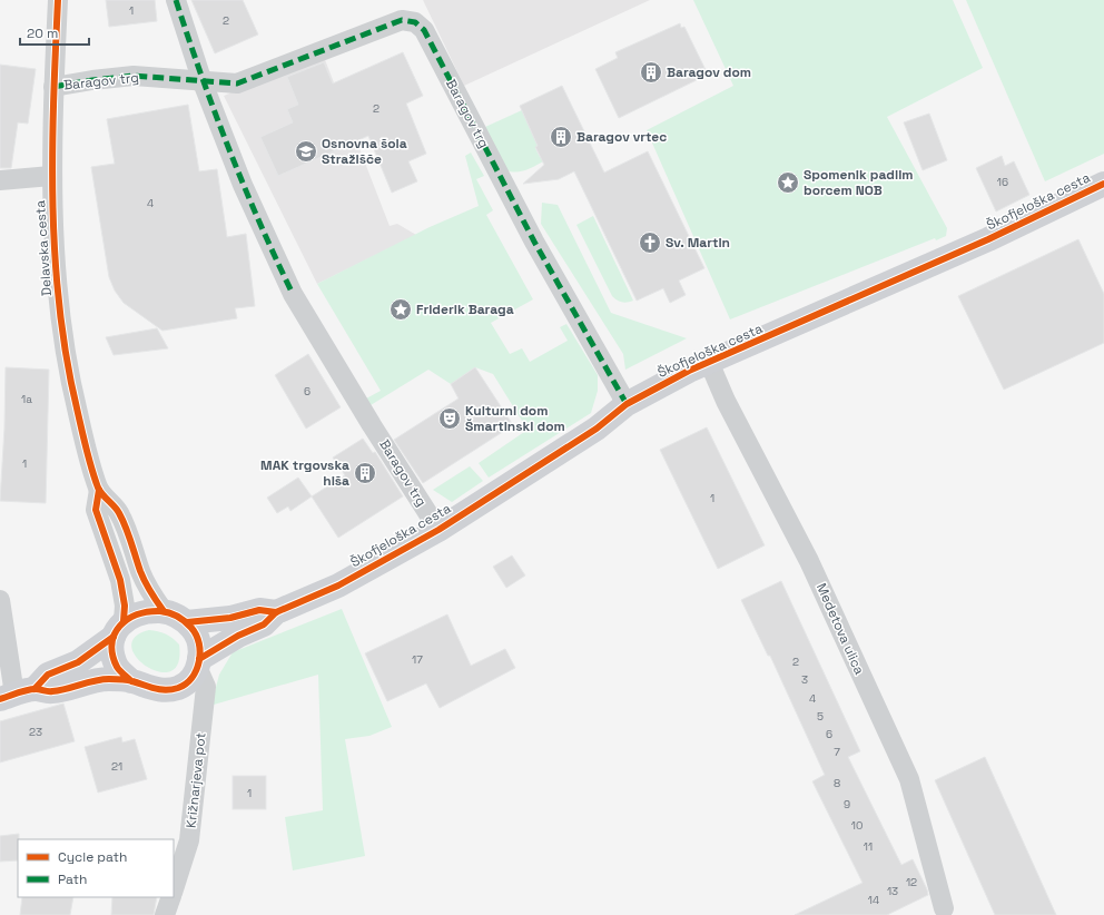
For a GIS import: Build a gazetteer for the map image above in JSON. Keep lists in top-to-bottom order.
{
  "streets": {
    "street": [
      "Baragov trg",
      "Škofjeloška cesta",
      "Delavska cesta",
      "Medetova ulica",
      "Križnarjeva pot"
    ]
  },
  "crossings": [
    ["Baragov trg", "Škofjeloška cesta"],
    ["Baragov trg", "Delavska cesta"],
    ["Škofjeloška cesta", "Delavska cesta"],
    ["Škofjeloška cesta", "Medetova ulica"],
    ["Škofjeloška cesta", "Križnarjeva pot"],
    ["Delavska cesta", "Križnarjeva pot"]
  ],
  "places": {
    "building": ["Baragov dom", "Baragov vrtec", "MAK trgovska hiša"],
    "school or university": ["Osnovna šola Stražišče"],
    "place": ["Spomenik padlim borcem NOB", "Friderik Baraga"],
    "church": ["Sv. Martin"],
    "theatre": ["Kulturni dom Šmartinski dom"]
  },
  "house_numbers": [
    "1",
    "2",
    "2",
    "16",
    "4",
    "6",
    "1a",
    "1",
    "1",
    "17",
    "2",
    "3",
    "4",
    "5",
    "23",
    "6",
    "7",
    "21",
    "8",
    "1",
    "9",
    "10",
    "11",
    "12",
    "13",
    "14"
  ],
  "legend": ["Cycle path", "Path"],
  "scale_bar": "20 m"
}
